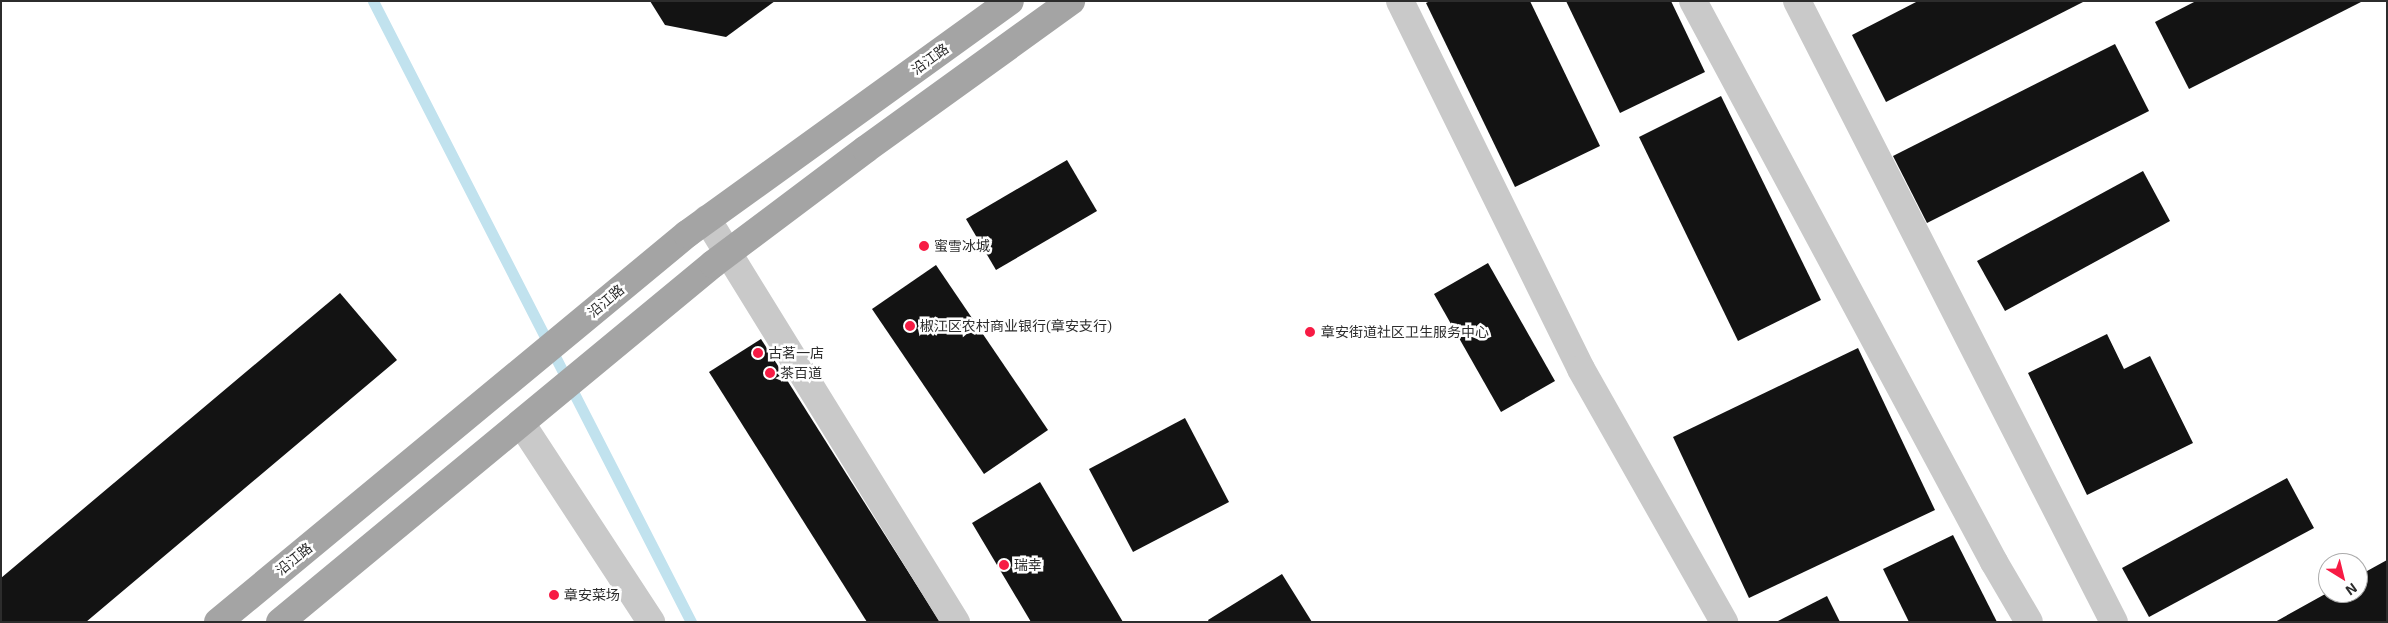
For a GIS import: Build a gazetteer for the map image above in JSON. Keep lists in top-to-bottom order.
{
  "streets": {
    "main road": ["沿江路"]
  },
  "places": [
    "蜜雪冰城",
    "椒江区农村商业银行(章安支行)",
    "章安街道社区卫生服务中心",
    "古茗一店",
    "茶百道",
    "瑞幸",
    "章安菜场"
  ],
  "north": "bottom right"
}
